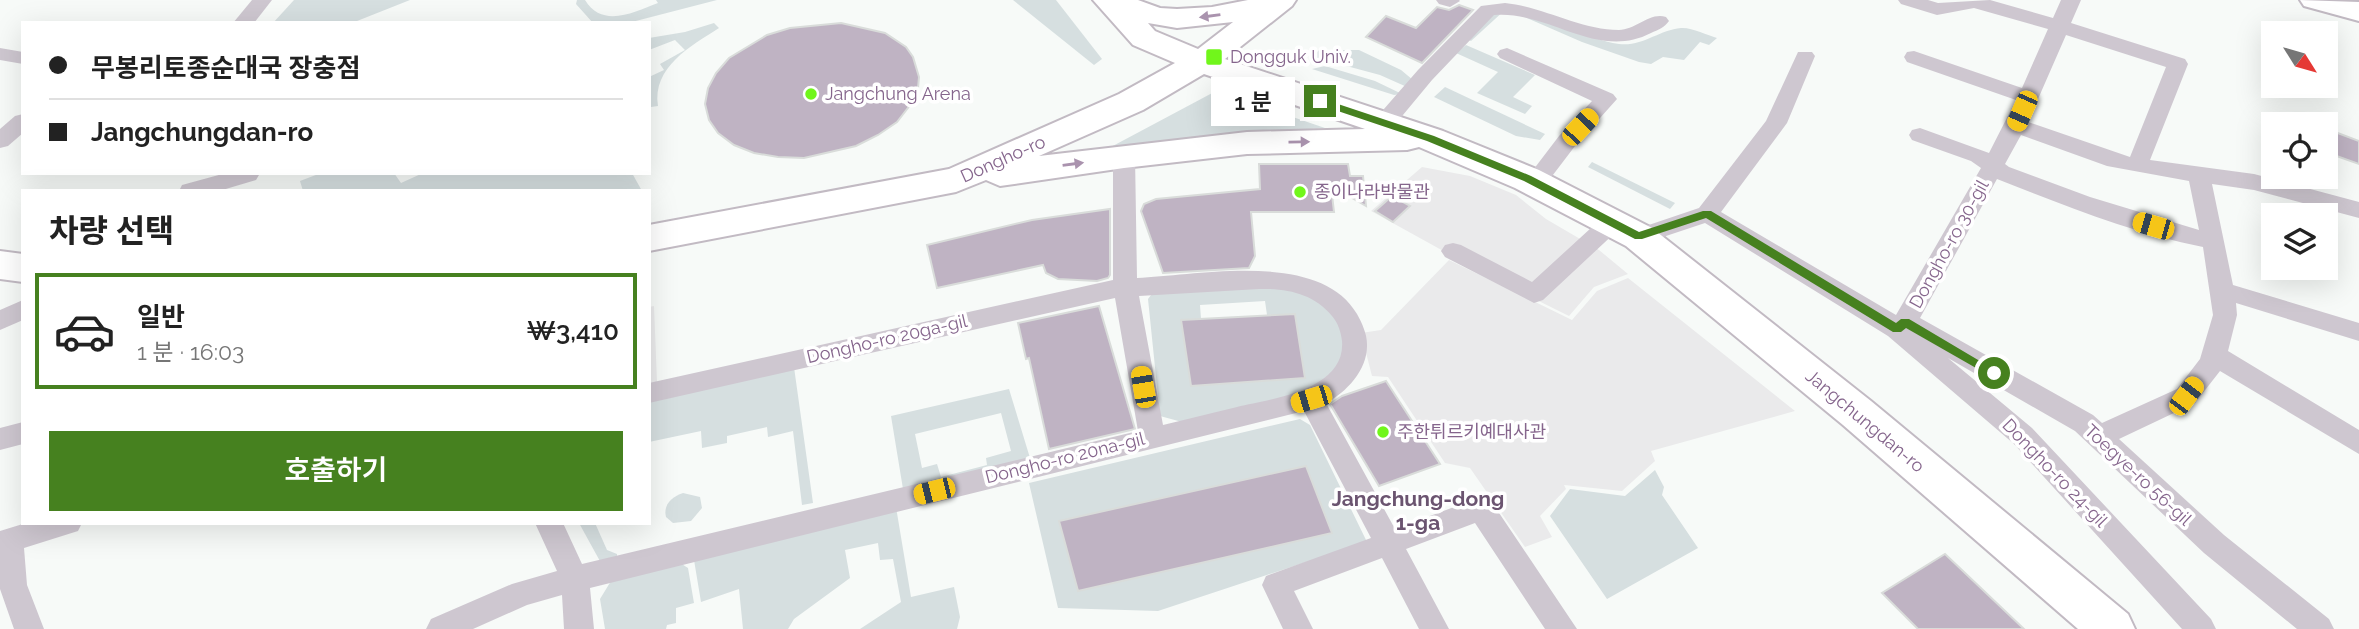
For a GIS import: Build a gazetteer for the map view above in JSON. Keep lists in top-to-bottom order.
{
  "streets": {
    "main road": ["Dongho-ro", "Jangchungdan-ro"],
    "street": [
      "Dongho-ro 30-gil",
      "Dongho-ro 20ga-gil",
      "Dongho-ro 20na-gil",
      "Dongho-ro 24-gil",
      "Toegye-ro 56-gil"
    ]
  },
  "crossings": [
    ["Dongho-ro", "Jangchungdan-ro"],
    ["Dongho-ro 30-gil", "Dongho-ro 24-gil"],
    ["Dongho-ro 30-gil", "Toegye-ro 56-gil"],
    ["Dongho-ro 20ga-gil", "Dongho-ro 20na-gil"],
    ["Dongho-ro 24-gil", "Toegye-ro 56-gil"]
  ],
  "districts": ["Jangchung-dong 1-ga"],
  "places": {
    "transit": ["Dongguk Univ."],
    "other": ["Jangchung Arena", "종이나라박물관", "주한튀르키예대사관"]
  },
  "north": "bottom right",
  "page": {
    "banner": ["무봉리토종순대국 장충점", "Jangchungdan-ro"],
    "bubble": "1 분",
    "heading": "차량 선택",
    "list": [
      {
        "name": "일반",
        "note": "1 분 · 16:03",
        "value": "₩3,410"
      }
    ],
    "buttons": "호출하기"
  }
}
